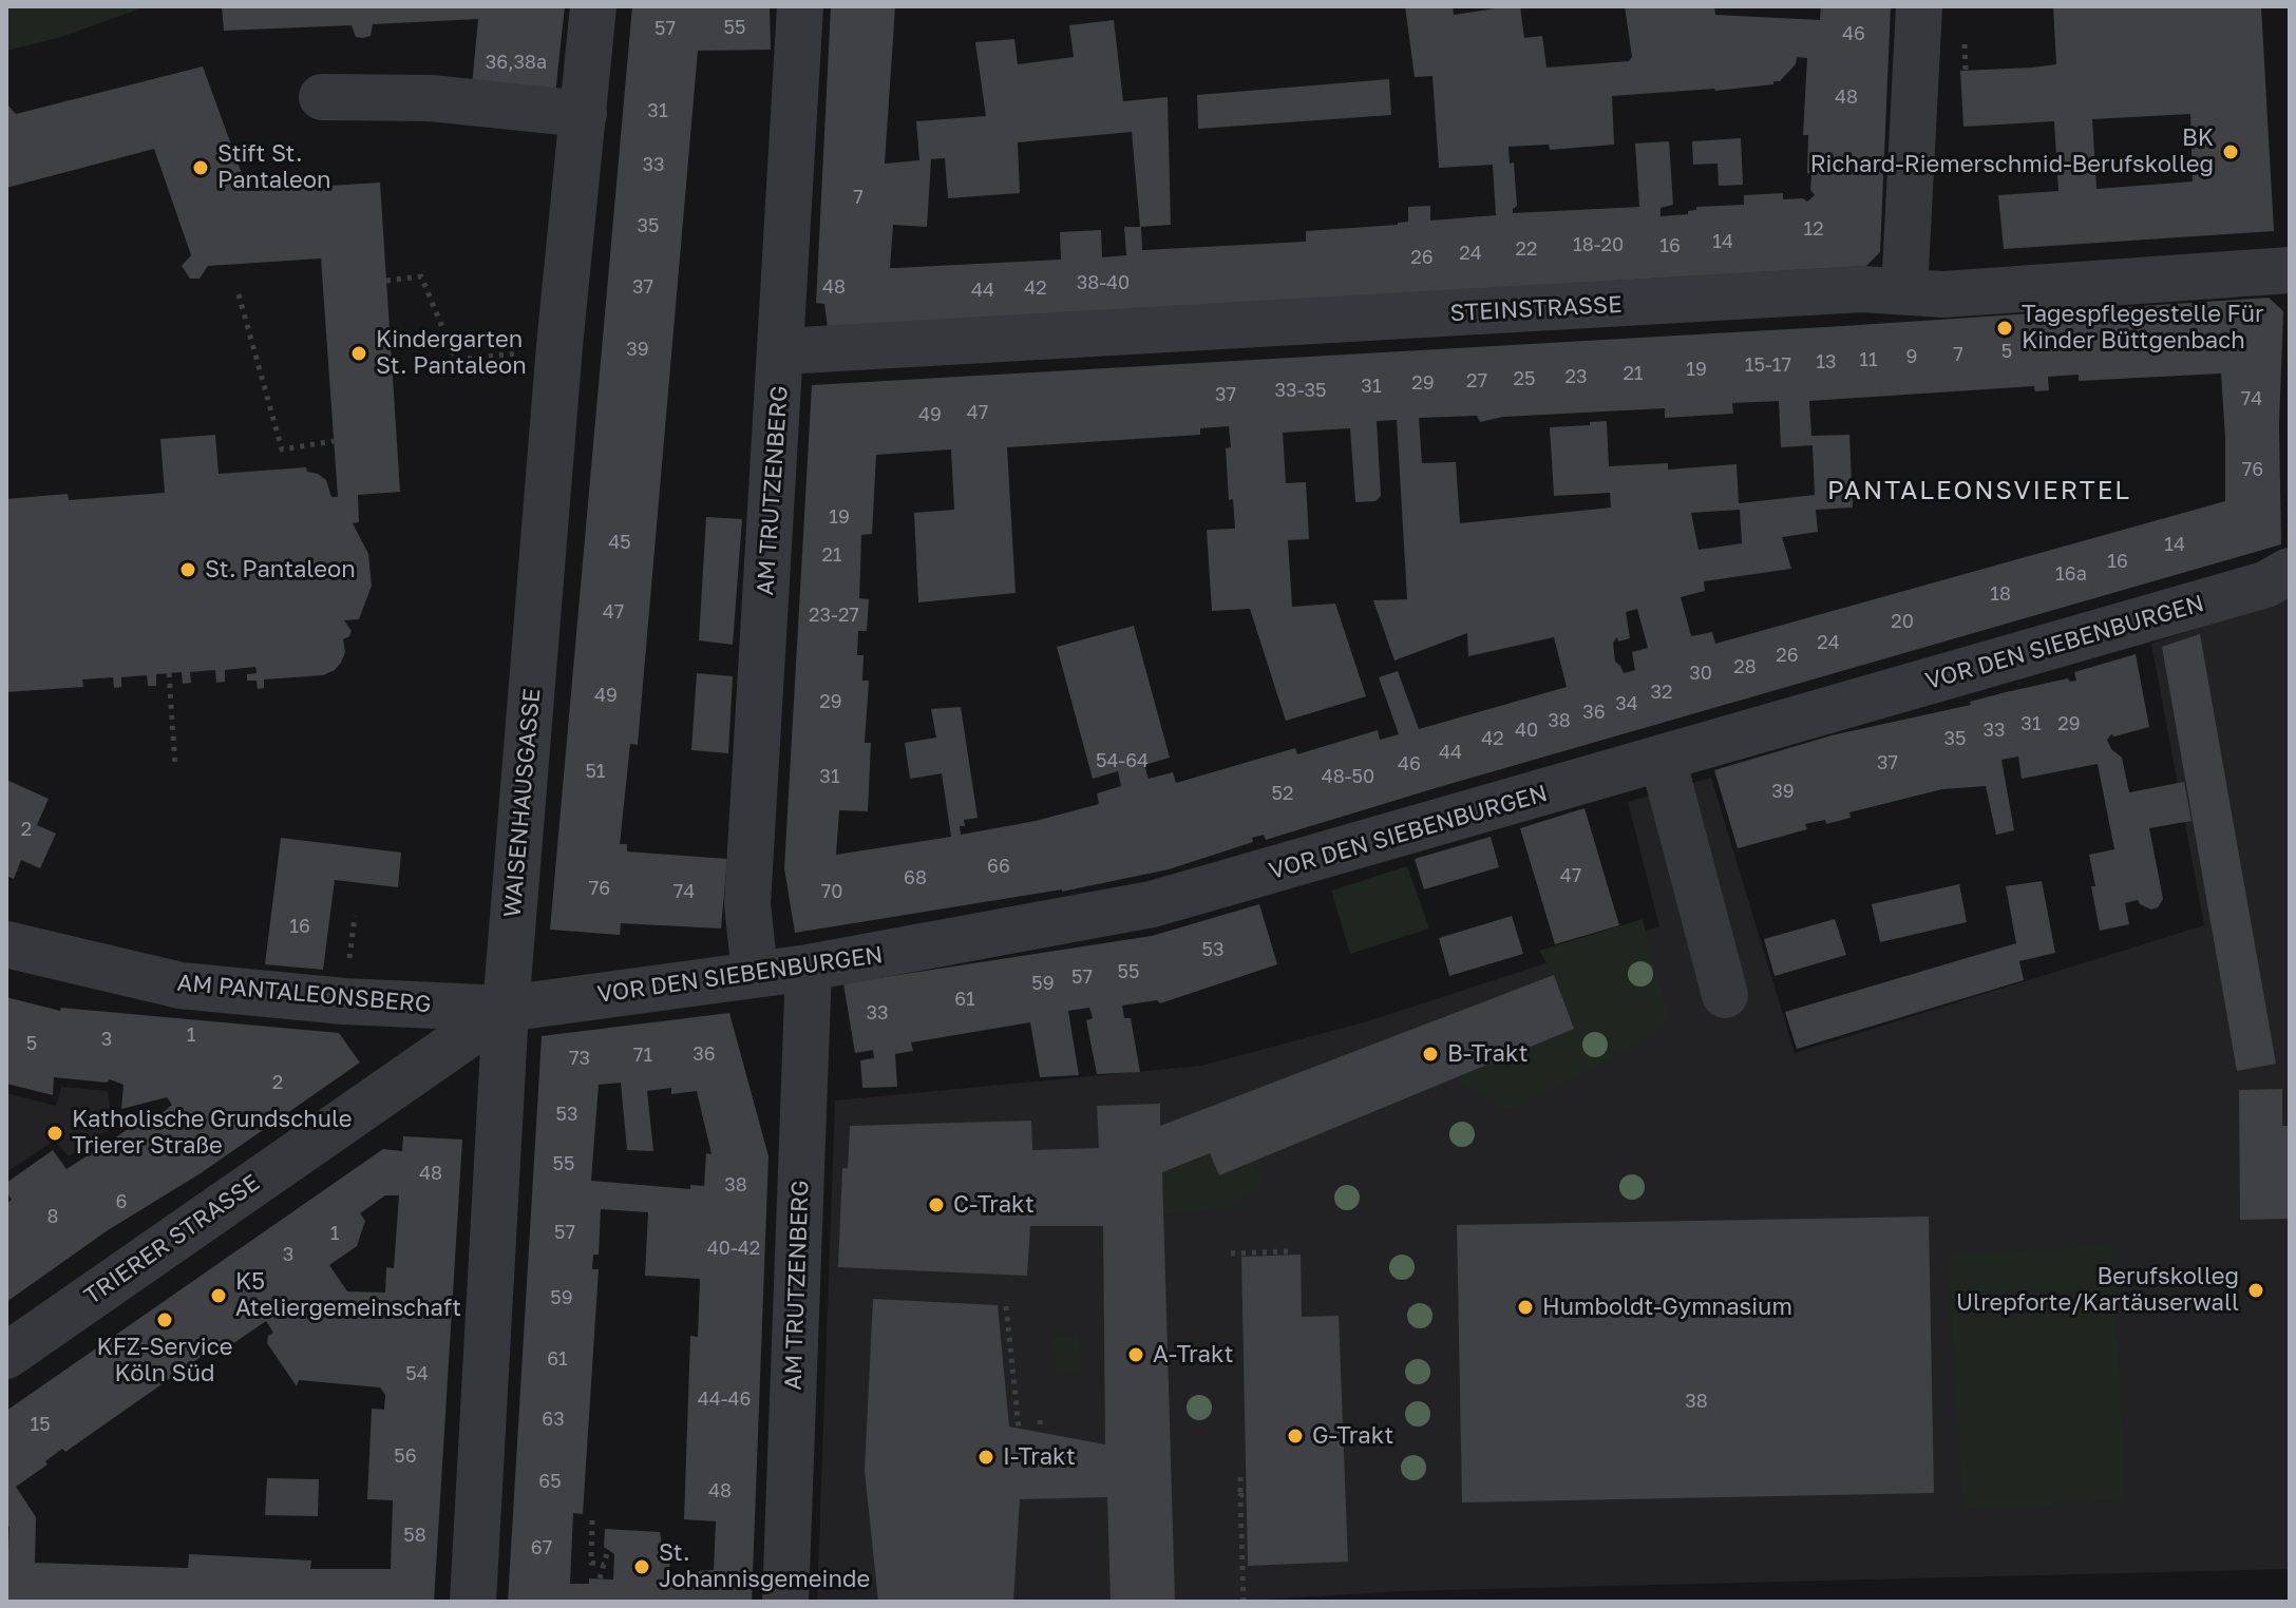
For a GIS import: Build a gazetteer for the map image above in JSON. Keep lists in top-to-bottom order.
{
  "streets": {
    "street": [
      "STEINSTRASSE",
      "AM TRUTZENBERG",
      "VOR DEN SIEBENBURGEN",
      "WAISENHAUSGASSE",
      "AM PANTALEONSBERG",
      "TRIERER STRASSE"
    ]
  },
  "crossings": [
    ["STEINSTRASSE", "AM TRUTZENBERG"],
    ["AM TRUTZENBERG", "VOR DEN SIEBENBURGEN"],
    ["VOR DEN SIEBENBURGEN", "WAISENHAUSGASSE"],
    ["VOR DEN SIEBENBURGEN", "AM PANTALEONSBERG"],
    ["VOR DEN SIEBENBURGEN", "TRIERER STRASSE"],
    ["WAISENHAUSGASSE", "AM PANTALEONSBERG"],
    ["WAISENHAUSGASSE", "TRIERER STRASSE"],
    ["AM PANTALEONSBERG", "TRIERER STRASSE"]
  ],
  "districts": ["PANTALEONSVIERTEL"],
  "places": [
    "BK Richard-Riemerschmid-Berufskolleg",
    "Stift St. Pantaleon",
    "Tagespflegestelle Für Kinder Büttgenbach",
    "Kindergarten St. Pantaleon",
    "St. Pantaleon",
    "B-Trakt",
    "Katholische Grundschule Trierer Straße",
    "C-Trakt",
    "Berufskolleg Ulrepforte/Kartäuserwall",
    "K5 Ateliergemeinschaft",
    "Humboldt-Gymnasium",
    "KFZ-Service Köln Süd",
    "A-Trakt",
    "G-Trakt",
    "I-Trakt",
    "St. Johannisgemeinde"
  ],
  "house_numbers": [
    "55",
    "57",
    "46",
    "36,38a",
    "48",
    "31",
    "33",
    "7",
    "35",
    "12",
    "14",
    "18-20",
    "16",
    "22",
    "24",
    "26",
    "38-40",
    "37",
    "48",
    "42",
    "44",
    "39",
    "5",
    "7",
    "9",
    "11",
    "13",
    "15-17",
    "19",
    "21",
    "23",
    "25",
    "27",
    "29",
    "31",
    "33-35",
    "37",
    "74",
    "47",
    "49",
    "76",
    "19",
    "45",
    "14",
    "21",
    "16",
    "16a",
    "18",
    "47",
    "23-27",
    "20",
    "24",
    "26",
    "28",
    "30",
    "32",
    "49",
    "29",
    "34",
    "36",
    "38",
    "31",
    "29",
    "40",
    "33",
    "42",
    "35",
    "44",
    "54-64",
    "37",
    "46",
    "51",
    "31",
    "48-50",
    "39",
    "52",
    "2",
    "66",
    "47",
    "68",
    "76",
    "74",
    "70",
    "16",
    "53",
    "55",
    "57",
    "59",
    "61",
    "33",
    "1",
    "3",
    "5",
    "36",
    "71",
    "73",
    "2",
    "53",
    "55",
    "48",
    "38",
    "6",
    "8",
    "57",
    "1",
    "40-42",
    "3",
    "59",
    "61",
    "54",
    "44-46",
    "38",
    "63",
    "15",
    "56",
    "65",
    "48",
    "58",
    "67"
  ]
}
